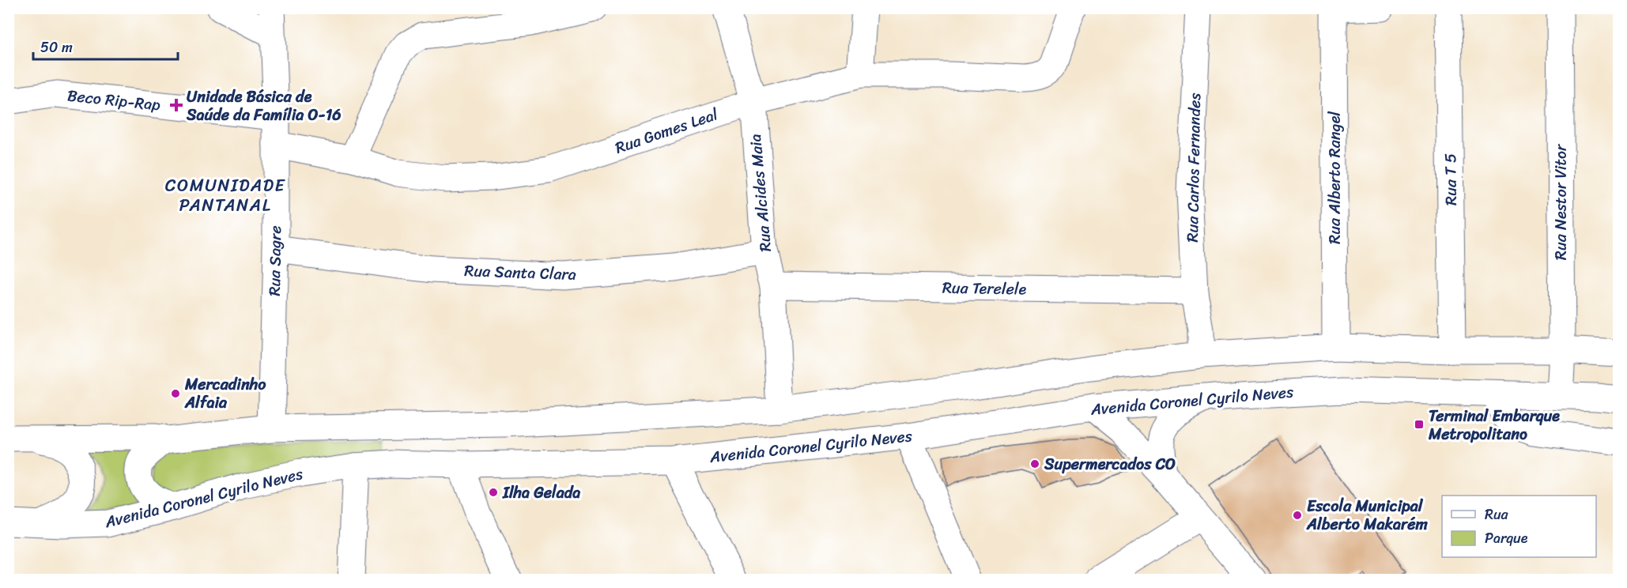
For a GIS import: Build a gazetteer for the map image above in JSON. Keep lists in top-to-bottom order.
{
  "streets": {
    "main road": [
      "Beco Rip-Rap",
      "Rua Gomes Leal",
      "Rua Carlos Fernandes",
      "Rua Alberto Rangel",
      "Rua T 5",
      "Rua Alcides Maia",
      "Rua Nestor Vitor",
      "Rua Sagre",
      "Rua Santa Clara",
      "Rua Terelele",
      "Avenida Coronel Cyrilo Neves"
    ]
  },
  "crossings": [
    ["Beco Rip-Rap", "Rua Sagre"],
    ["Rua Gomes Leal", "Rua Alcides Maia"],
    ["Rua Gomes Leal", "Rua Sagre"],
    ["Rua Carlos Fernandes", "Rua Terelele"],
    ["Rua Alcides Maia", "Rua Santa Clara"],
    ["Rua Alcides Maia", "Rua Terelele"],
    ["Rua Nestor Vitor", "Avenida Coronel Cyrilo Neves"],
    ["Rua Sagre", "Rua Santa Clara"]
  ],
  "districts": ["COMUNIDADE PANTANAL"],
  "places": {
    "health": ["Unidade Básica de Saúde da Família O-16"],
    "other": [
      "Mercadinho Alfaia",
      "Supermercados CO",
      "Ilha Gelada",
      "Escola Municipal Alberto Makarém"
    ],
    "transit": ["Terminal Embarque Metropolitano"]
  },
  "legend": ["Rua", "Parque"],
  "scale_bar": "50 m"
}
